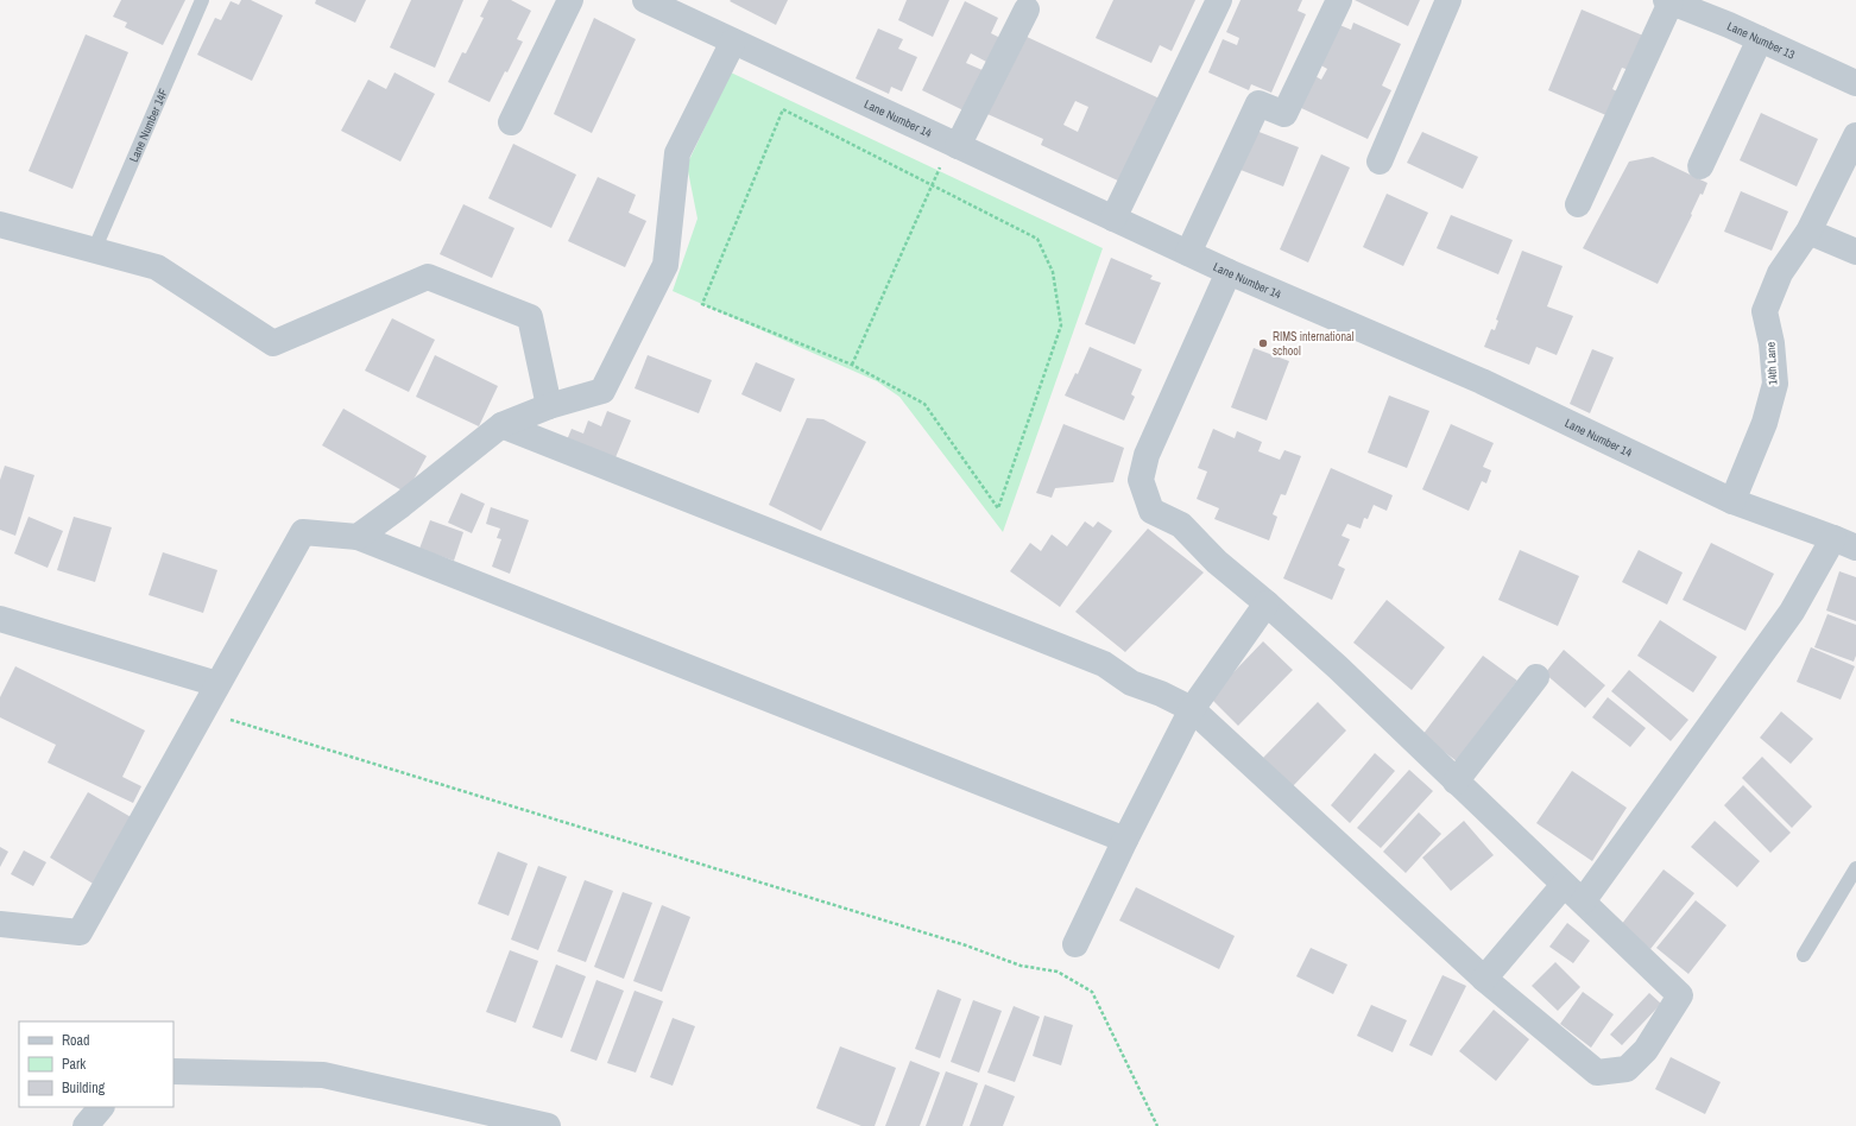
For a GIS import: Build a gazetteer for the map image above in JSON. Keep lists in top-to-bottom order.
{
  "streets": {
    "street": ["Lane Number 13", "Lane Number 14", "14th Lane"],
    "lane": ["Lane Number 14F"]
  },
  "crossings": [
    ["Lane Number 14", "14th Lane"]
  ],
  "places": ["RIMS international school"],
  "legend": ["Road", "Park", "Building"]
}
